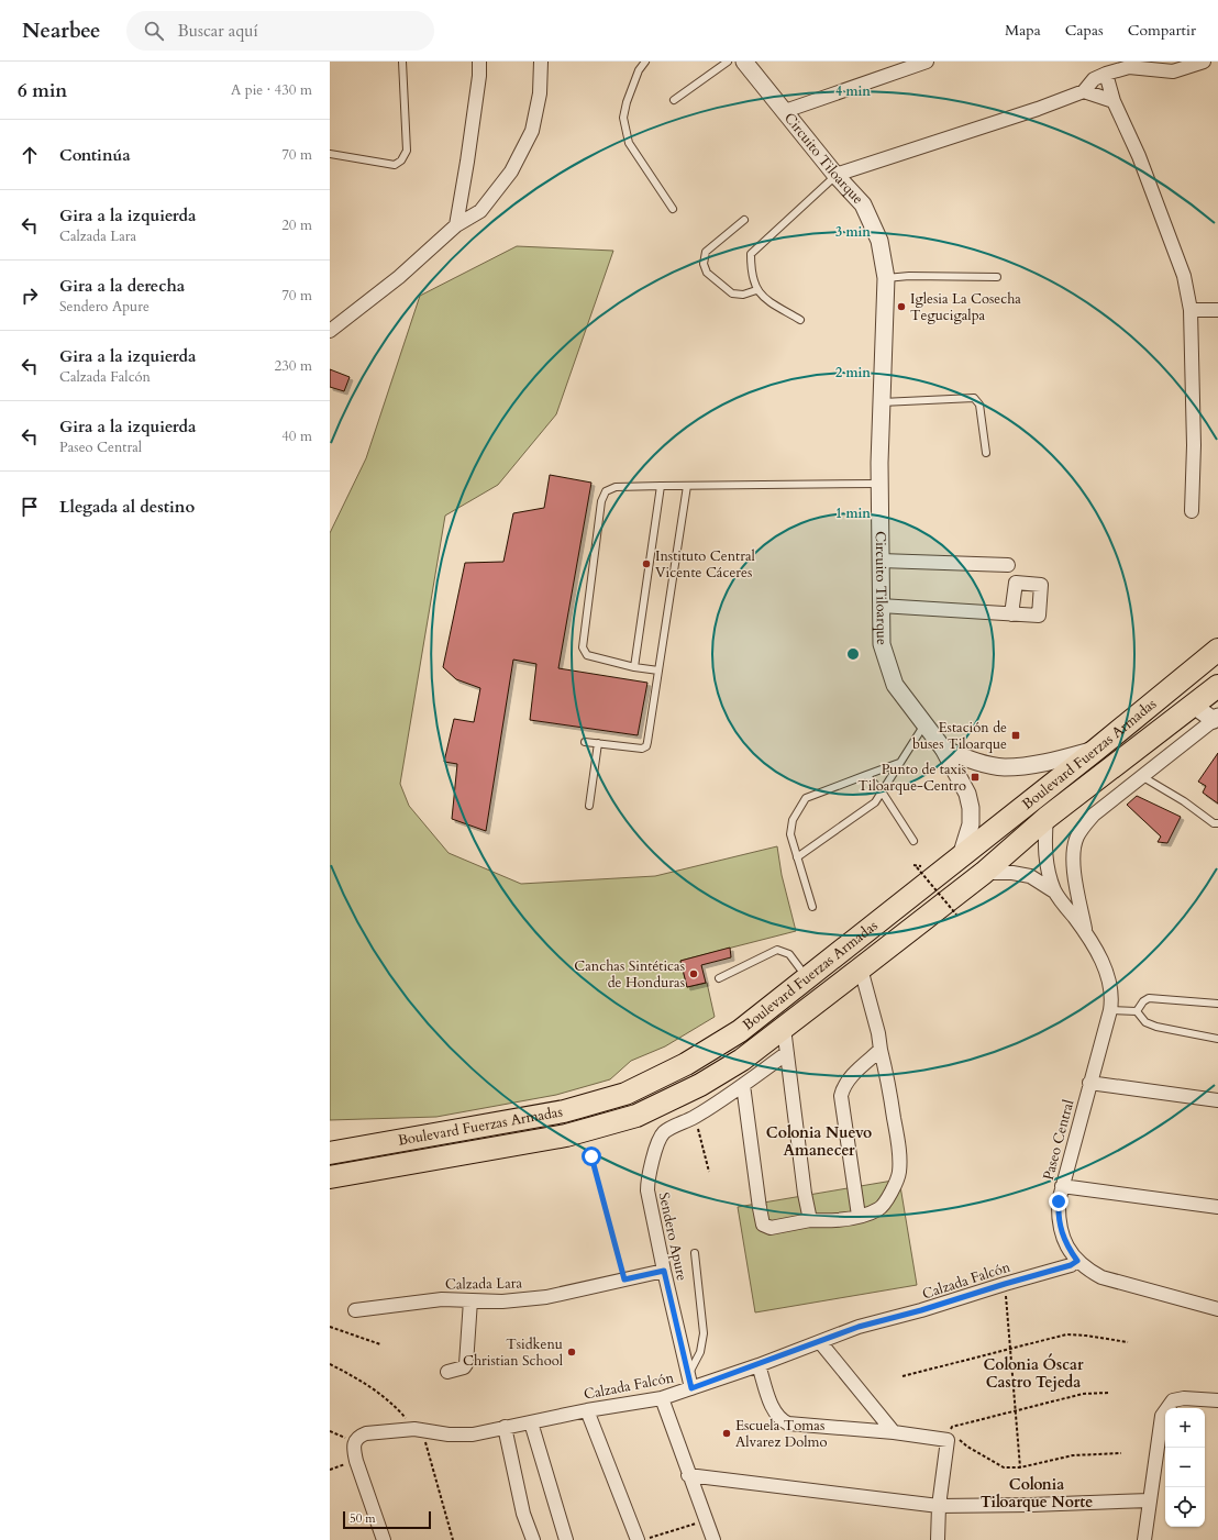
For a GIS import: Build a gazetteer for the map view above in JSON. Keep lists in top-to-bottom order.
{
  "streets": {
    "highway": ["Boulevard Fuerzas Armadas"],
    "street": [
      "Circuito Tiloarque",
      "Paseo Central",
      "Sendero Apure",
      "Calzada Falcón",
      "Calzada Lara"
    ]
  },
  "crossings": [
    ["Circuito Tiloarque", "Boulevard Fuerzas Armadas"],
    ["Boulevard Fuerzas Armadas", "Paseo Central"],
    ["Paseo Central", "Calzada Falcón"],
    ["Sendero Apure", "Calzada Falcón"],
    ["Sendero Apure", "Calzada Lara"]
  ],
  "districts": ["Colonia Nuevo Amanecer", "Colonia Óscar Castro Tejeda", "Colonia Tiloarque Norte"],
  "places": {
    "other": [
      "Iglesia La Cosecha Tegucigalpa",
      "Instituto Central Vicente Cáceres",
      "Canchas Sintéticas de Honduras",
      "Tsidkenu Christian School",
      "Escuela Tomas Alvarez Dolmo"
    ],
    "transit": ["Estación de buses Tiloarque", "Punto de taxis Tiloarque-Centro"]
  },
  "scale_bar": "50 m",
  "page": {
    "header": "Nearbee",
    "search": "Buscar aquí",
    "nav": ["Mapa", "Capas", "Compartir"],
    "heading": ["6 min", "A pie · 430 m"],
    "list": [
      ["Continúa", "70 m"],
      ["Gira a la izquierda", "Calzada Lara", "20 m"],
      ["Gira a la derecha", "Sendero Apure", "70 m"],
      ["Gira a la izquierda", "Calzada Falcón", "230 m"],
      ["Gira a la izquierda", "Paseo Central", "40 m"],
      "Llegada al destino"
    ],
    "map_buttons": ["+", "−"],
    "scale": "50 m"
  },
  "rings": [
    "4 min",
    "3 min",
    "2 min",
    "1 min"
  ]
}
